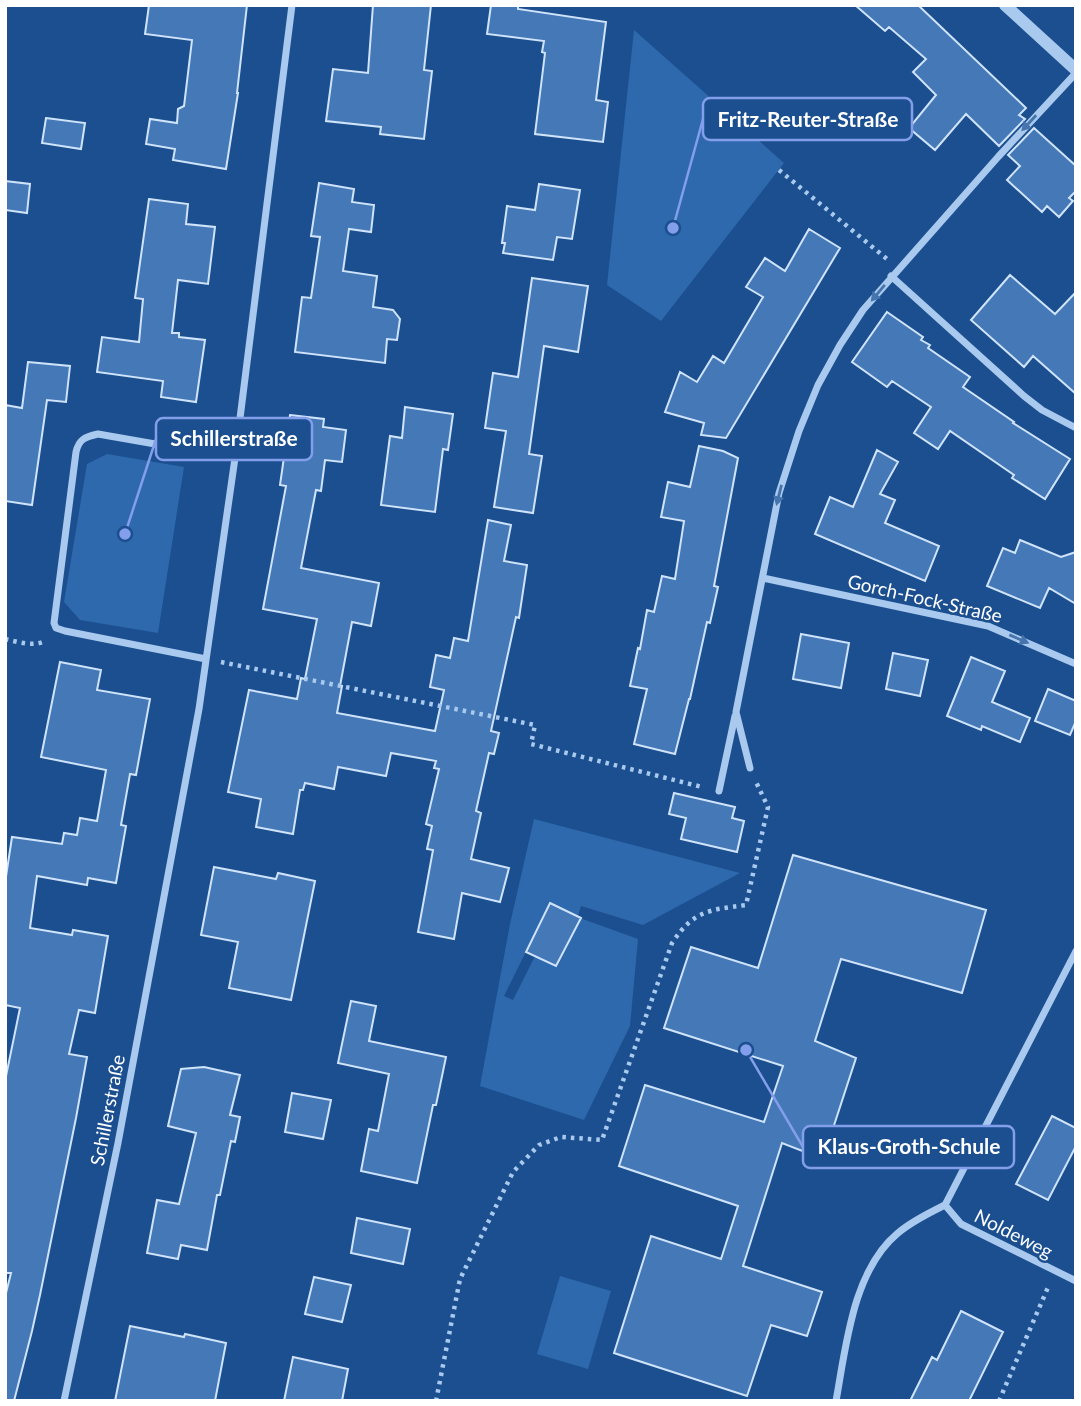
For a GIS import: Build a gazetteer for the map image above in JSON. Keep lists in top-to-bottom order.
{
  "streets": {
    "street": ["Gorch-Fock-Straße", "Schillerstraße", "Noldeweg"]
  },
  "one_way": ["Gorch-Fock-Straße"],
  "places": ["Fritz-Reuter-Straße", "Schillerstraße", "Klaus-Groth-Schule"]
}
